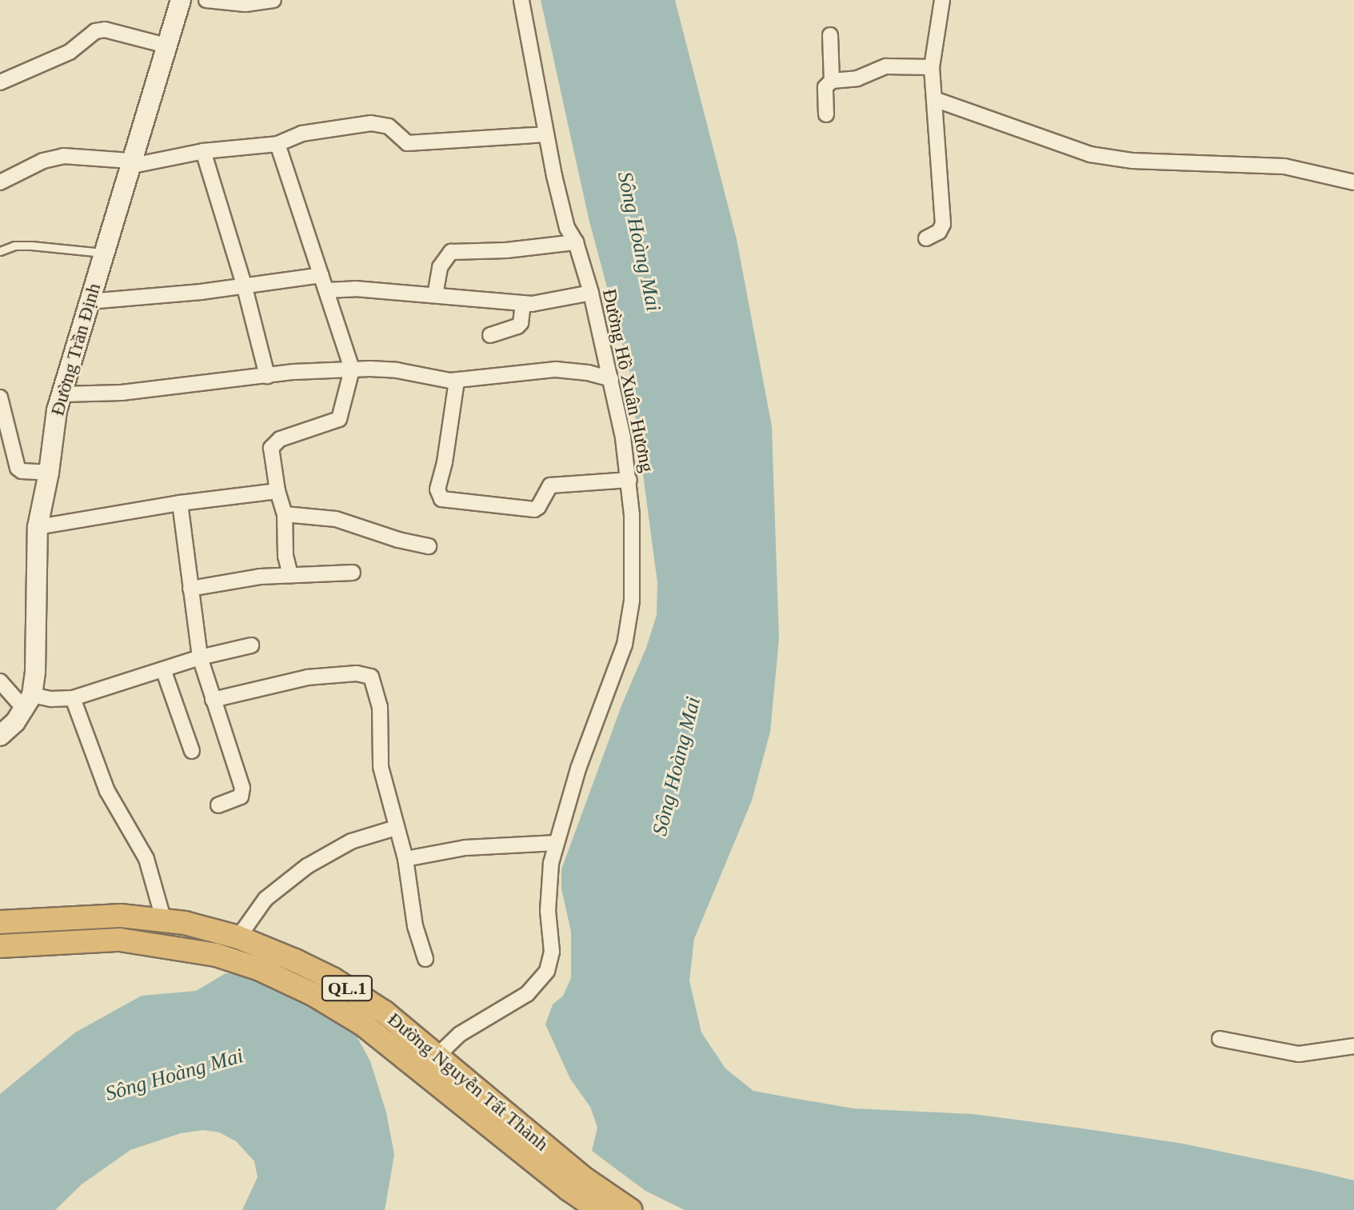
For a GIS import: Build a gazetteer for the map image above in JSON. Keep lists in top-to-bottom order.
{
  "streets": {
    "highway": ["QL.1", "Đường Nguyễn Tất Thành"],
    "main road": ["Đường Trần Định"],
    "street": ["Đường Hồ Xuân Hương"]
  },
  "crossings": [
    ["Đường Hồ Xuân Hương", "Đường Nguyễn Tất Thành"]
  ],
  "water": ["Sông Hoàng Mai"]
}
